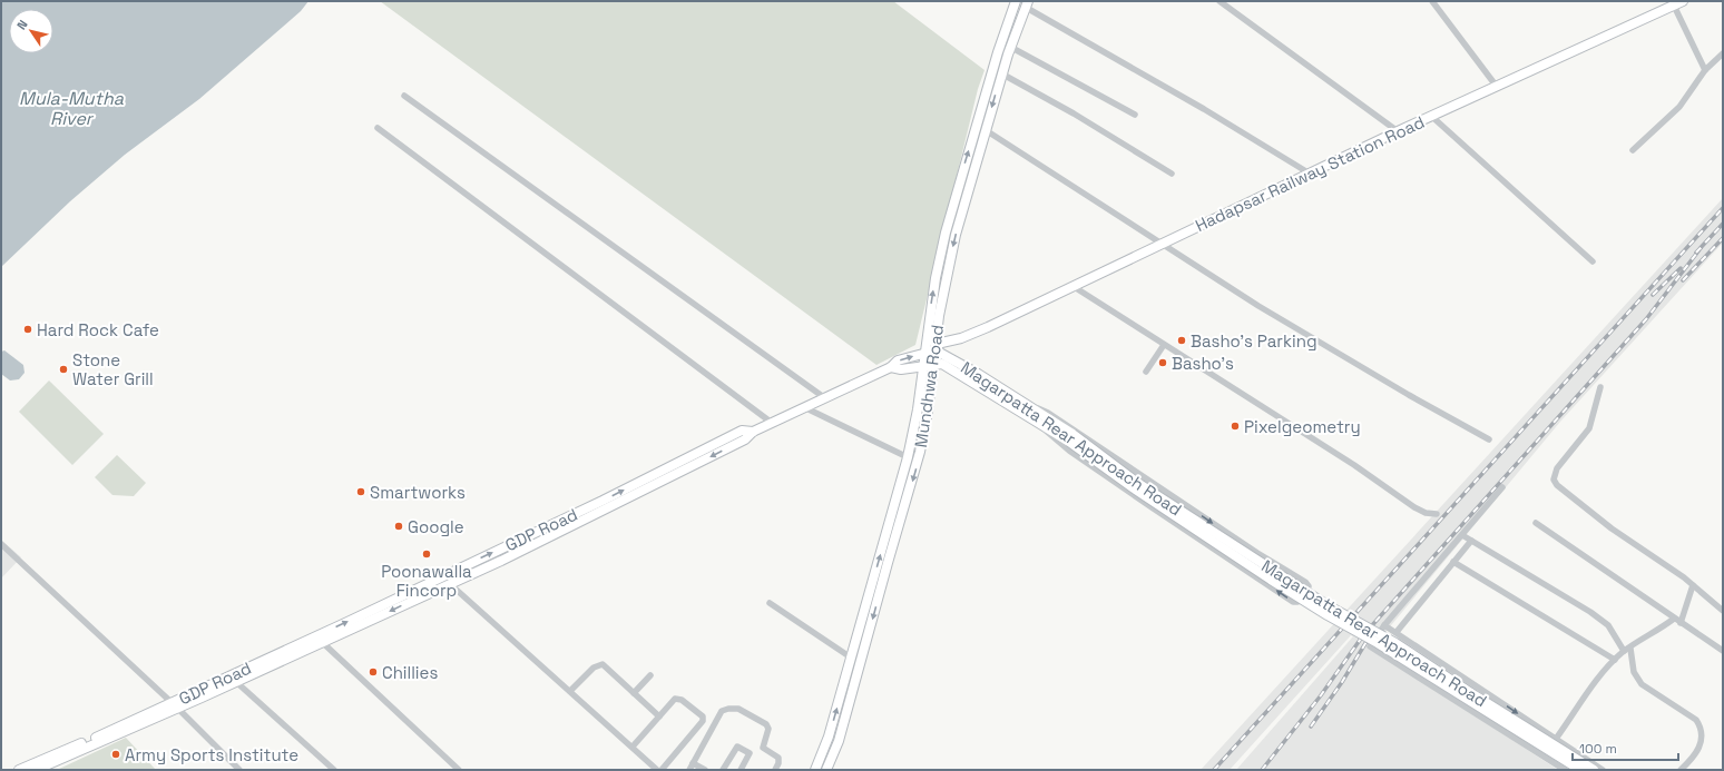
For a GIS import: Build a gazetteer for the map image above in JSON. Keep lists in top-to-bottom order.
{
  "streets": {
    "main road": [
      "Hadapsar Railway Station Road",
      "Mundhwa Road",
      "Magarpatta Rear Approach Road",
      "GDP Road"
    ]
  },
  "crossings": [
    ["Hadapsar Railway Station Road", "Mundhwa Road"],
    ["Hadapsar Railway Station Road", "Magarpatta Rear Approach Road"],
    ["Mundhwa Road", "Magarpatta Rear Approach Road"],
    ["Magarpatta Rear Approach Road", "GDP Road"]
  ],
  "water": ["Mula-Mutha River"],
  "places": [
    "Hard Rock Cafe",
    "Basho's Parking",
    "Basho's",
    "Stone Water Grill",
    "Pixelgeometry",
    "Smartworks",
    "Google",
    "Poonawalla Fincorp",
    "Chillies",
    "Army Sports Institute"
  ],
  "scale_bar": "100 m",
  "north": "top left"
}
